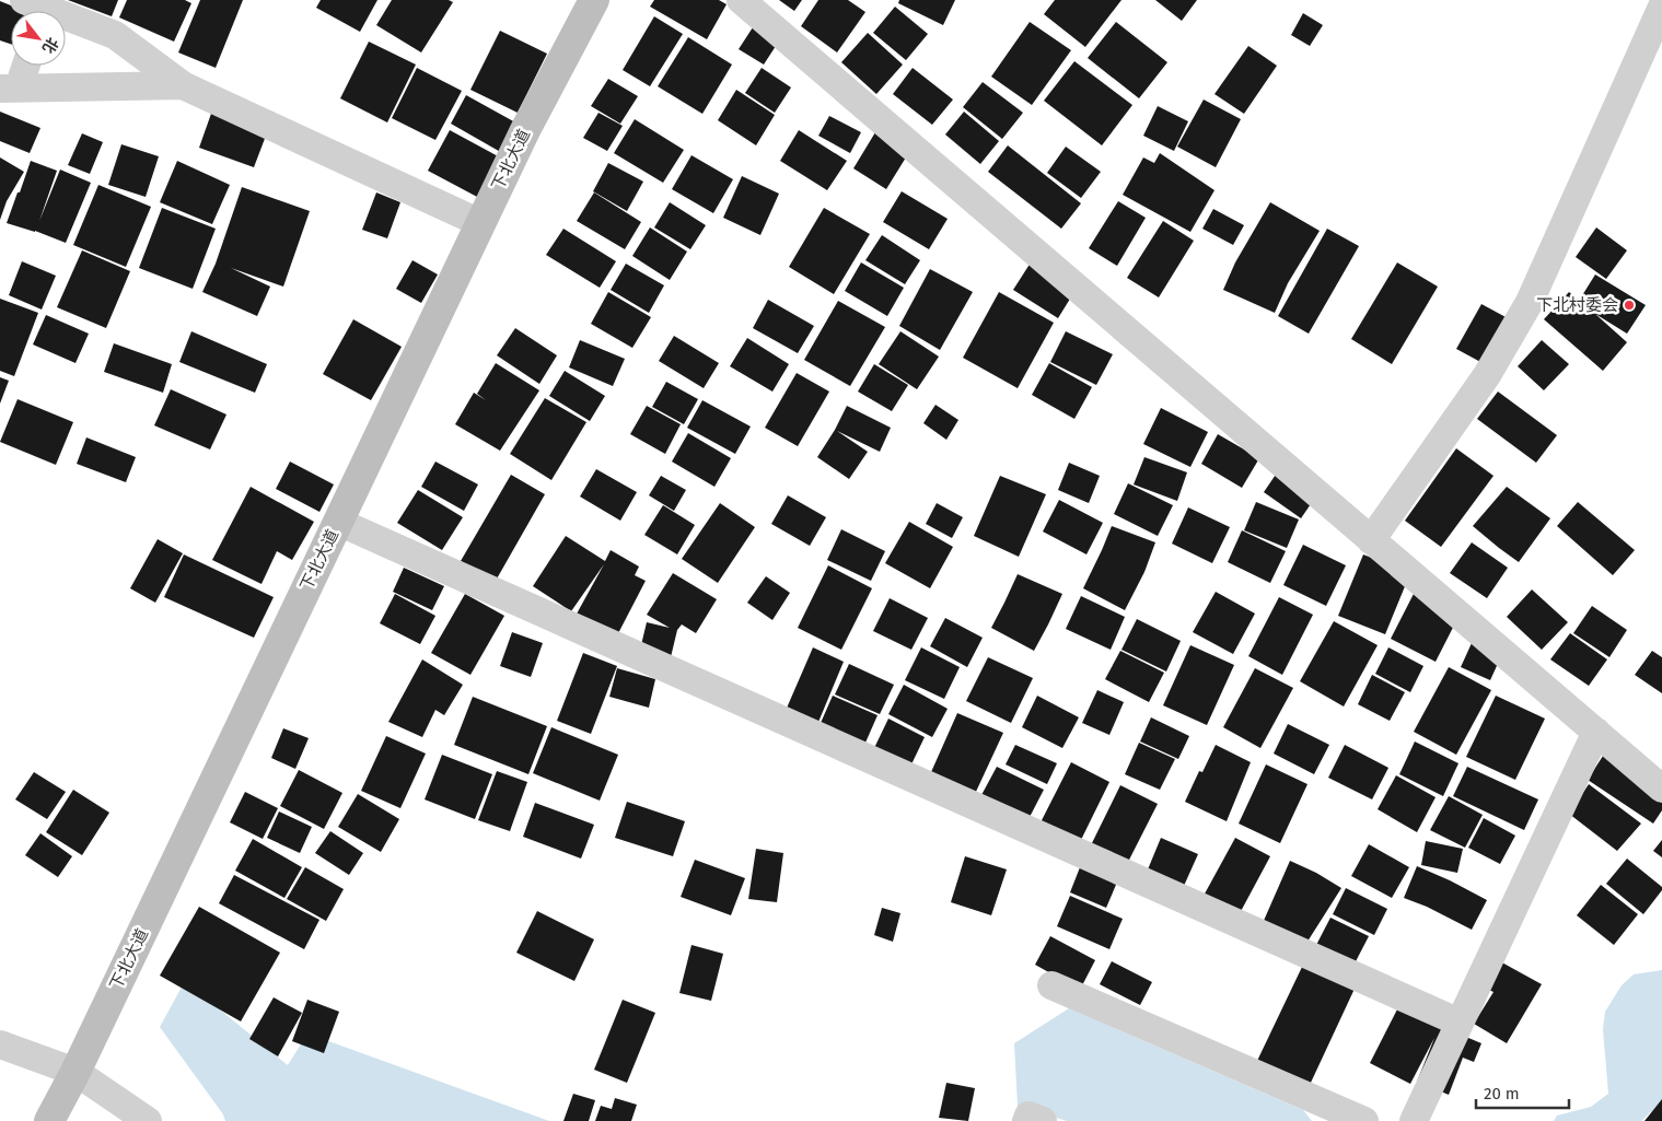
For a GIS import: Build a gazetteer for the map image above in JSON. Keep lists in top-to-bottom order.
{
  "streets": {
    "street": ["下北大道"]
  },
  "places": ["下北村委会"],
  "scale_bar": "20 m",
  "north": "bottom right"
}
